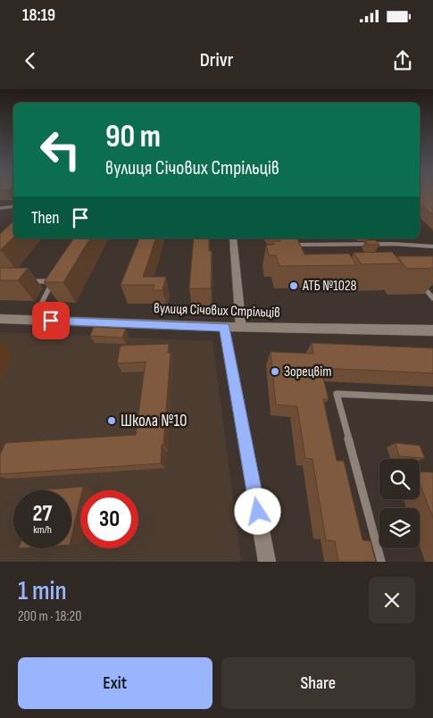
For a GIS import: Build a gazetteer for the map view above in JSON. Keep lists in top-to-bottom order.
{
  "streets": {
    "street": ["вулиця Січових Стрільців"]
  },
  "places": ["АТБ №1028", "Зорецвіт", "Школа №10"],
  "page": {
    "status": "18:19",
    "header": "Drivr",
    "turn": ["90 m", "вулиця Січових Стрільців"],
    "then": "Then",
    "speed": "27 km/h",
    "limit": "30",
    "heading": ["1 min", "200 m · 18:20"],
    "buttons": ["Exit", "Share"]
  }
}
